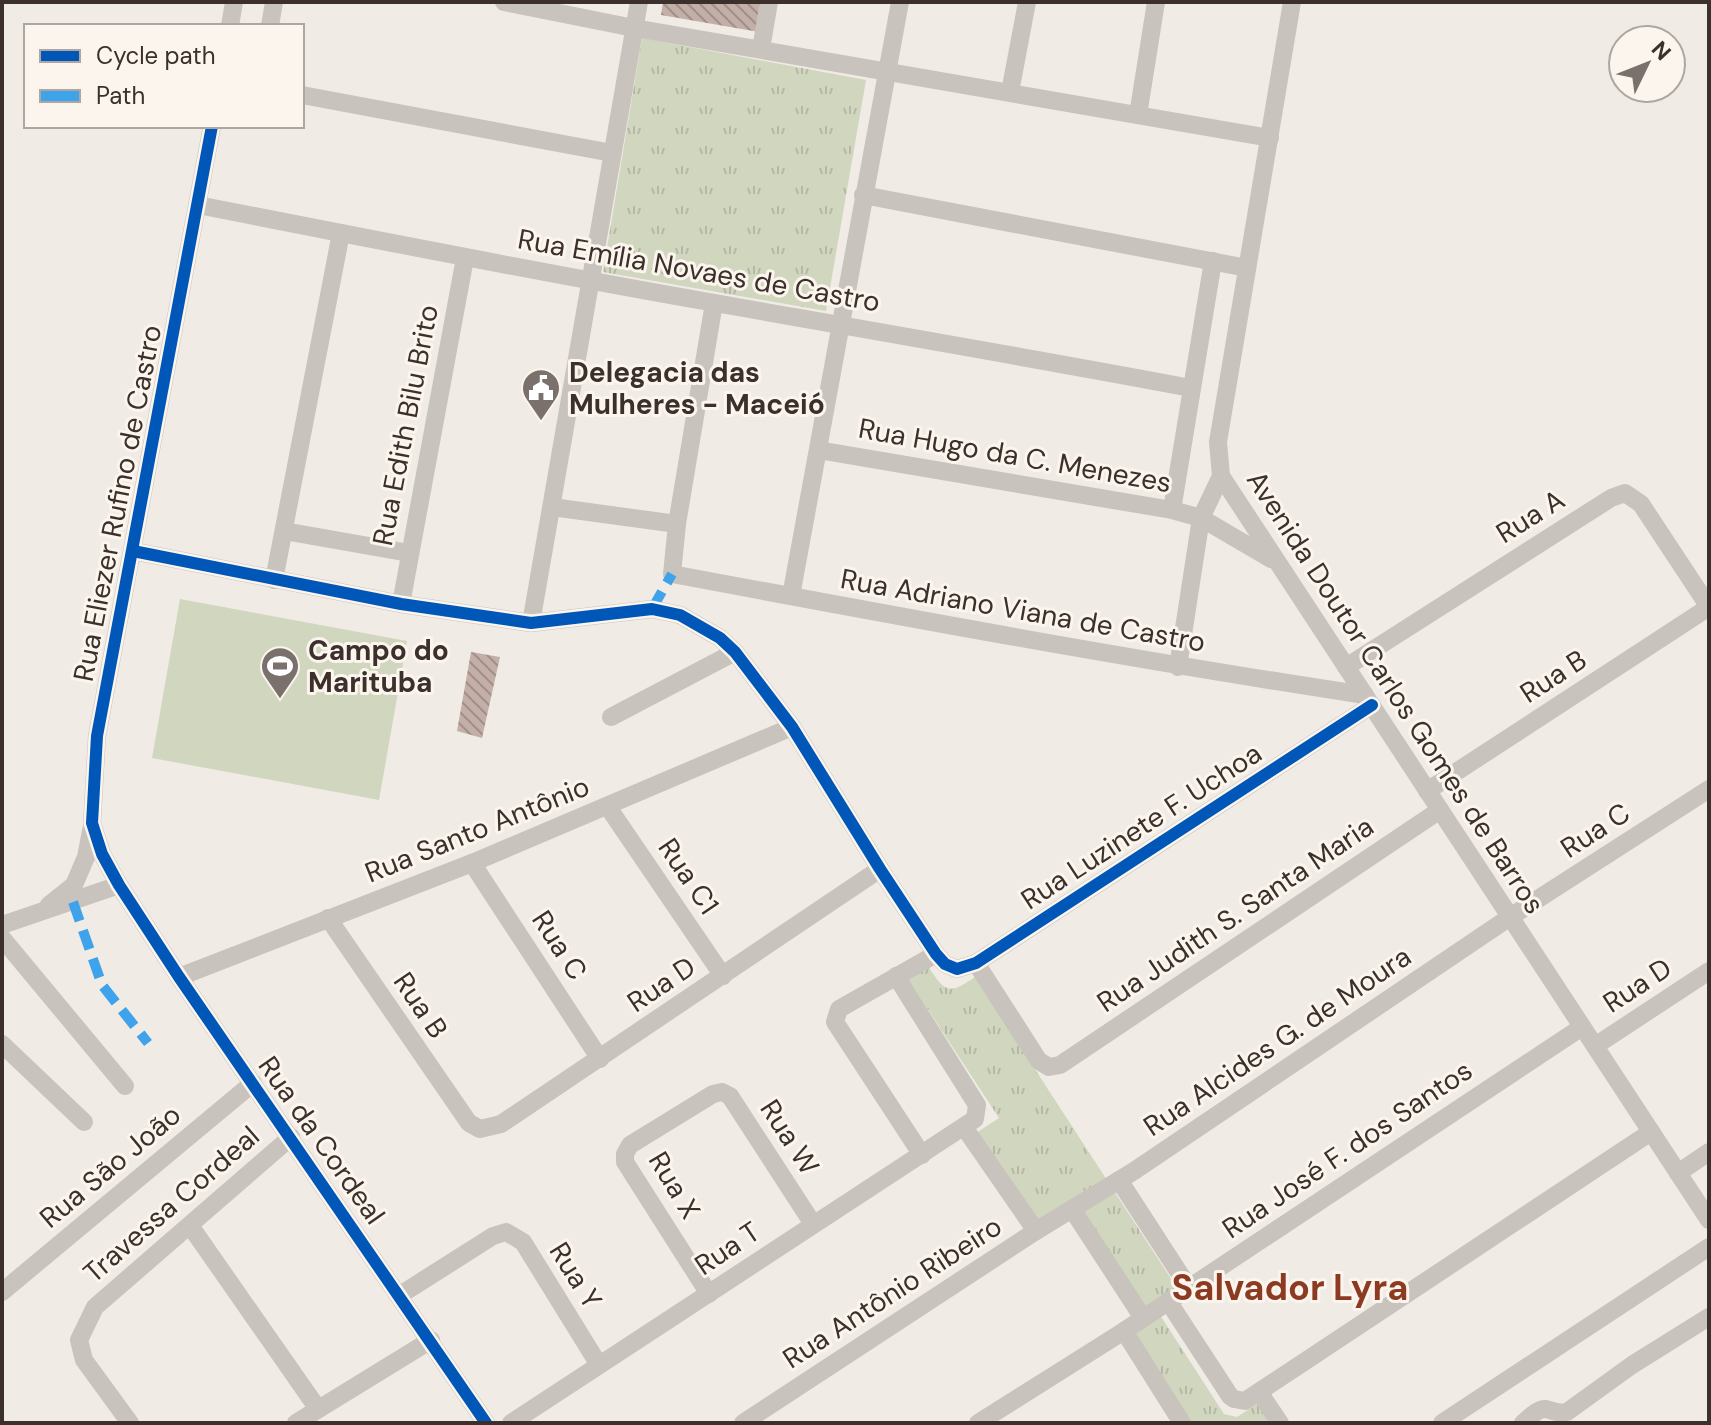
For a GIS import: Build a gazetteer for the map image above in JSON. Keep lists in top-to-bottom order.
{
  "streets": {
    "street": [
      "Rua Emília Novaes de Castro",
      "Rua Edith Bilu Brito",
      "Rua Hugo da C. Menezes",
      "Rua Eliezer Rufino de Castro",
      "Rua A",
      "Rua Adriano Viana de Castro",
      "Rua B",
      "Avenida Doutor Carlos Gomes de Barros",
      "Rua Luzinete F. Uchoa",
      "Rua Santo Antônio",
      "Rua C",
      "Rua C1",
      "Rua Judith S. Santa Maria",
      "Rua D",
      "Rua Alcides G. de Moura",
      "Rua W",
      "Rua da Cordeal",
      "Rua José F. dos Santos",
      "Rua São João",
      "Rua X",
      "Travessa Cordeal",
      "Rua T",
      "Rua Y",
      "Rua Antônio Ribeiro"
    ]
  },
  "crossings": [
    ["Rua Emília Novaes de Castro", "Rua Edith Bilu Brito"],
    ["Rua Emília Novaes de Castro", "Rua Eliezer Rufino de Castro"],
    ["Rua Hugo da C. Menezes", "Avenida Doutor Carlos Gomes de Barros"],
    ["Rua Eliezer Rufino de Castro", "Rua da Cordeal"],
    ["Rua A", "Rua B"],
    ["Rua A", "Avenida Doutor Carlos Gomes de Barros"],
    ["Rua Adriano Viana de Castro", "Avenida Doutor Carlos Gomes de Barros"],
    ["Rua Adriano Viana de Castro", "Rua Luzinete F. Uchoa"],
    ["Rua B", "Avenida Doutor Carlos Gomes de Barros"],
    ["Rua B", "Rua Santo Antônio"],
    ["Rua B", "Rua D"],
    ["Avenida Doutor Carlos Gomes de Barros", "Rua Luzinete F. Uchoa"],
    ["Avenida Doutor Carlos Gomes de Barros", "Rua C"],
    ["Avenida Doutor Carlos Gomes de Barros", "Rua Judith S. Santa Maria"],
    ["Avenida Doutor Carlos Gomes de Barros", "Rua D"],
    ["Avenida Doutor Carlos Gomes de Barros", "Rua Alcides G. de Moura"],
    ["Avenida Doutor Carlos Gomes de Barros", "Rua José F. dos Santos"],
    ["Rua Luzinete F. Uchoa", "Rua Judith S. Santa Maria"],
    ["Rua Santo Antônio", "Rua C"],
    ["Rua Santo Antônio", "Rua C1"],
    ["Rua Santo Antônio", "Rua da Cordeal"],
    ["Rua C", "Rua D"],
    ["Rua C", "Rua Alcides G. de Moura"],
    ["Rua C1", "Rua D"],
    ["Rua Alcides G. de Moura", "Rua Antônio Ribeiro"],
    ["Rua W", "Rua X"],
    ["Rua W", "Rua T"],
    ["Rua da Cordeal", "Rua São João"],
    ["Rua da Cordeal", "Travessa Cordeal"],
    ["Rua da Cordeal", "Rua Y"],
    ["Rua X", "Rua T"],
    ["Rua T", "Rua Y"]
  ],
  "districts": ["Salvador Lyra"],
  "places": {
    "public building": ["Delegacia das Mulheres - Maceió"],
    "sports": ["Campo do Marituba"]
  },
  "legend": ["Cycle path", "Path"],
  "north": "top right"
}
